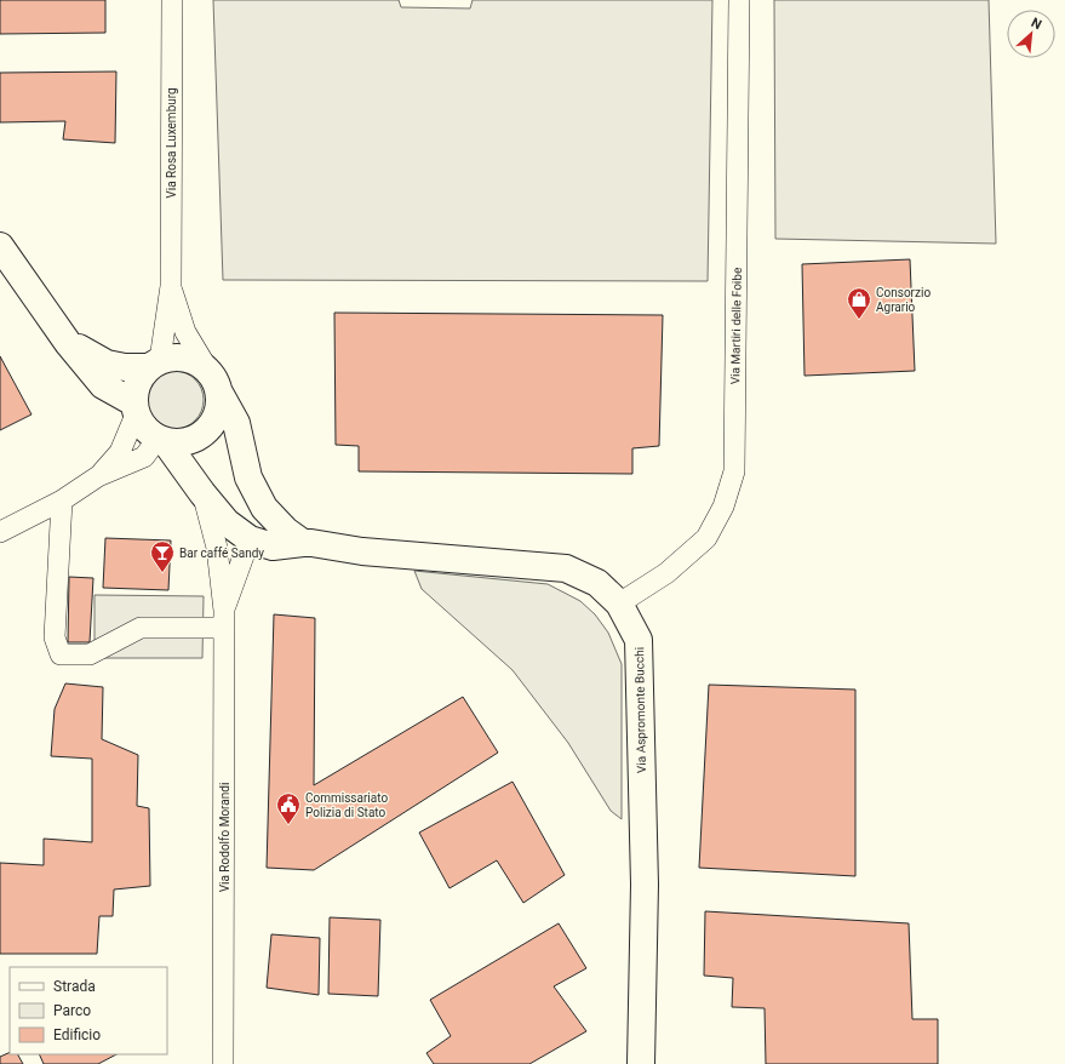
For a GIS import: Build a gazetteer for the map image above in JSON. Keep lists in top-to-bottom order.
{
  "streets": {
    "street": [
      "Via Rosa Luxemburg",
      "Via Martiri delle Foibe",
      "Via Aspromonte Bucchi",
      "Via Rodolfo Morandi"
    ]
  },
  "crossings": [
    ["Via Rosa Luxemburg", "Via Aspromonte Bucchi"],
    ["Via Martiri delle Foibe", "Via Aspromonte Bucchi"],
    ["Via Aspromonte Bucchi", "Via Rodolfo Morandi"]
  ],
  "places": {
    "shop": ["Consorzio Agrario"],
    "bar": ["Bar caffé Sandy"],
    "public building": ["Commissariato Polizia di Stato"]
  },
  "legend": ["Strada", "Parco", "Edificio"],
  "north": "top right"
}
